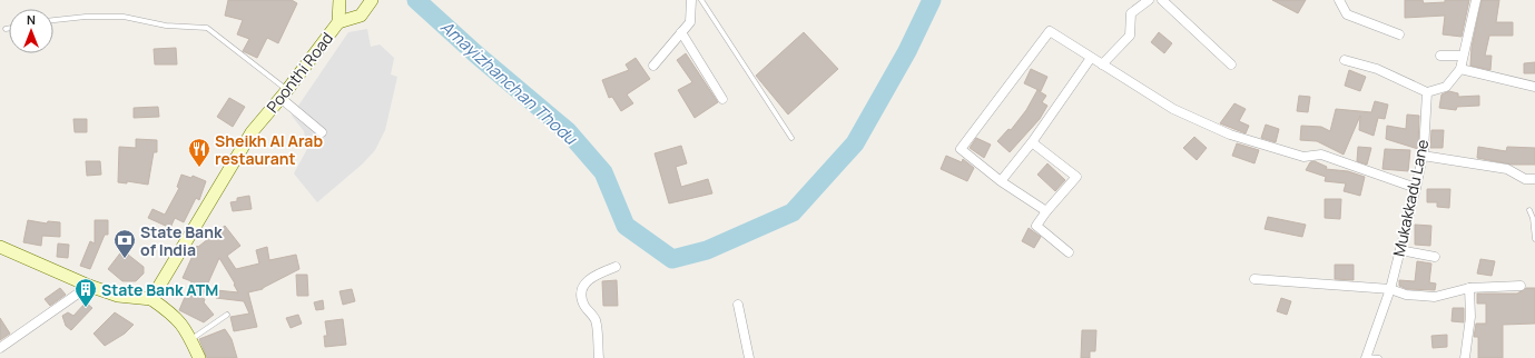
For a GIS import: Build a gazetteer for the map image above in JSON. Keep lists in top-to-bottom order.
{
  "streets": {
    "main road": ["Poonthi Road"],
    "street": ["Mukakkadu Lane"]
  },
  "water": ["Amayizhanchan Thodu"],
  "places": {
    "restaurant": ["Sheikh Al Arab restaurant"],
    "bank": ["State Bank of India"],
    "building": ["State Bank ATM"]
  },
  "north": "top"
}
